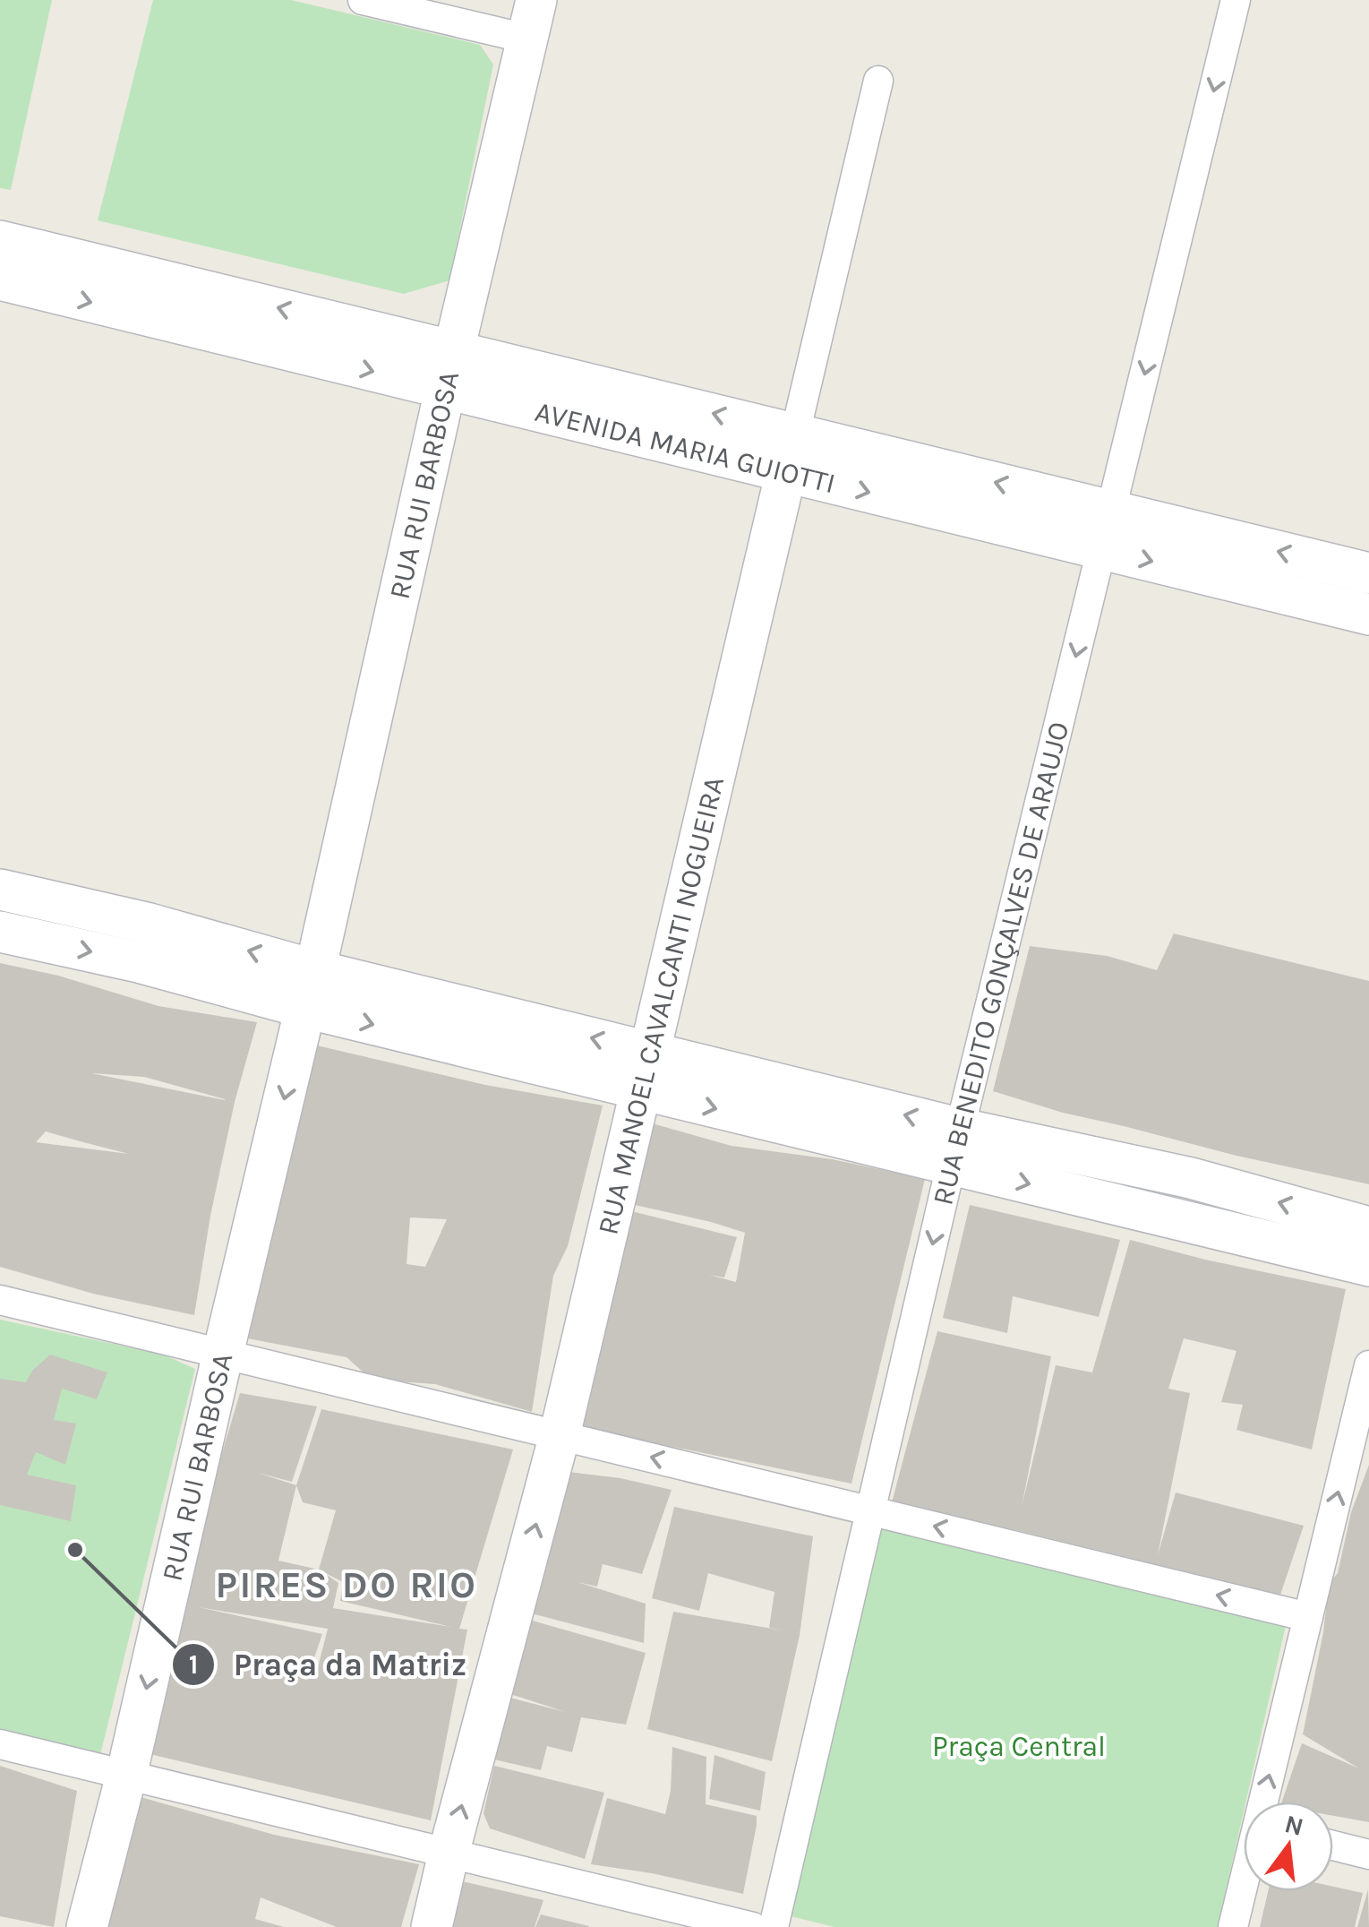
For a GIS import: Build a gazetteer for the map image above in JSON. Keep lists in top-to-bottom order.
{
  "streets": {
    "street": [
      "AVENIDA MARIA GUIOTTI",
      "RUA RUI BARBOSA",
      "RUA BENEDITO GONÇALVES DE ARAUJO",
      "RUA MANOEL CAVALCANTI NOGUEIRA"
    ]
  },
  "crossings": [
    ["AVENIDA MARIA GUIOTTI", "RUA RUI BARBOSA"],
    ["AVENIDA MARIA GUIOTTI", "RUA BENEDITO GONÇALVES DE ARAUJO"],
    ["AVENIDA MARIA GUIOTTI", "RUA MANOEL CAVALCANTI NOGUEIRA"]
  ],
  "one_way": ["RUA RUI BARBOSA", "RUA BENEDITO GONÇALVES DE ARAUJO"],
  "districts": ["PIRES DO RIO"],
  "parks": ["Praça Central"],
  "places": ["Praça da Matriz"],
  "north": "top"
}
